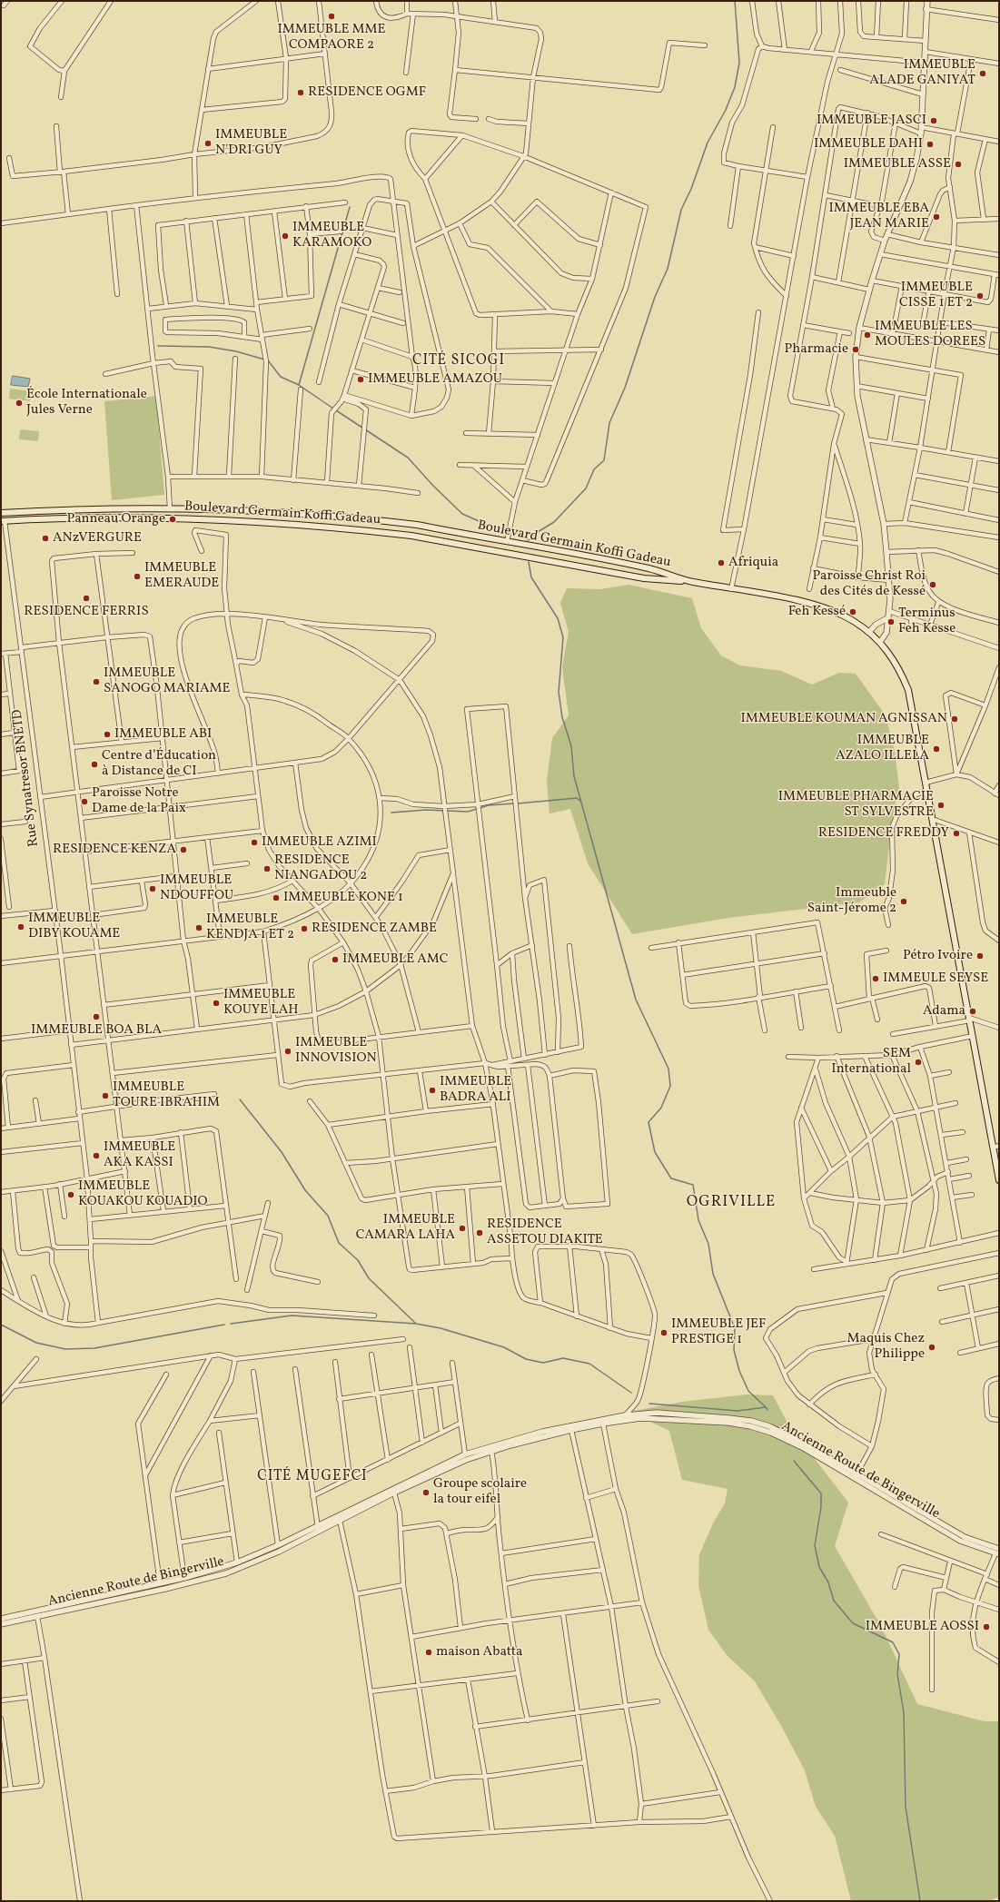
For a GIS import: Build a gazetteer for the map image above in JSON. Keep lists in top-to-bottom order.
{
  "streets": {
    "main road": ["Boulevard Germain Koffi Gadeau"],
    "street": ["Rue Synatresor BNETD", "Ancienne Route de Bingerville"]
  },
  "crossings": [
    ["Boulevard Germain Koffi Gadeau", "Rue Synatresor BNETD"]
  ],
  "districts": ["CITÉ SICOGI", "OGRIVILLE", "CITÉ MUGEFCI"],
  "places": [
    "IMMEUBLE MME COMPAORE 2",
    "IMMEUBLE ALADE GANIYAT",
    "RESIDENCE OGMF",
    "IMMEUBLE JASCI",
    "IMMEUBLE N'DRI GUY",
    "IMMEUBLE DAHI",
    "IMMEUBLE ASSE",
    "IMMEUBLE EBA JEAN MARIE",
    "IMMEUBLE KARAMOKO",
    "IMMEUBLE CISSE 1 ET 2",
    "IMMEUBLE LES MOULES DOREES",
    "Pharmacie",
    "IMMEUBLE AMAZOU",
    "École Internationale Jules Verne",
    "Panneau Orange",
    "ANzVERGURE",
    "Afriquia",
    "IMMEUBLE EMERAUDE",
    "Paroisse Christ Roi des Cités de Kessé",
    "RESIDENCE FERRIS",
    "Feh Kessé",
    "Terminus Feh Kesse",
    "IMMEUBLE SANOGO MARIAME",
    "IMMEUBLE KOUMAN AGNISSAN",
    "IMMEUBLE ABI",
    "IMMEUBLE AZALO ILLELA",
    "Centre d’Éducation à Distance de CI",
    "Paroisse Notre Dame de la Paix",
    "IMMEUBLE PHARMACIE ST SYLVESTRE",
    "RESIDENCE FREDDY",
    "IMMEUBLE AZIMI",
    "RESIDENCE KENZA",
    "RESIDENCE NIANGADOU 2",
    "IMMEUBLE NDOUFFOU",
    "IMMEUBLE KONE 1",
    "Immeuble Saint-Jérome 2",
    "IMMEUBLE DIBY KOUAME",
    "IMMEUBLE KENDJA 1 ET 2",
    "RESIDENCE ZAMBE",
    "Pétro Ivoire",
    "IMMEUBLE AMC",
    "IMMEULE SEYSE",
    "IMMEUBLE KOUYE LAH",
    "Adama",
    "IMMEUBLE BOA BLA",
    "IMMEUBLE INNOVISION",
    "SEM International",
    "IMMEUBLE BADRA ALI",
    "IMMEUBLE TOURE IBRAHIM",
    "IMMEUBLE AKA KASSI",
    "IMMEUBLE KOUAKOU KOUADIO",
    "IMMEUBLE CAMARA LAHA",
    "RESIDENCE ASSETOU DIAKITE",
    "IMMEUBLE JEF PRESTIGE 1",
    "Maquis Chez Philippe",
    "Groupe scolaire la tour eifel",
    "IMMEUBLE AOSSI",
    "maison Abatta"
  ]
}
